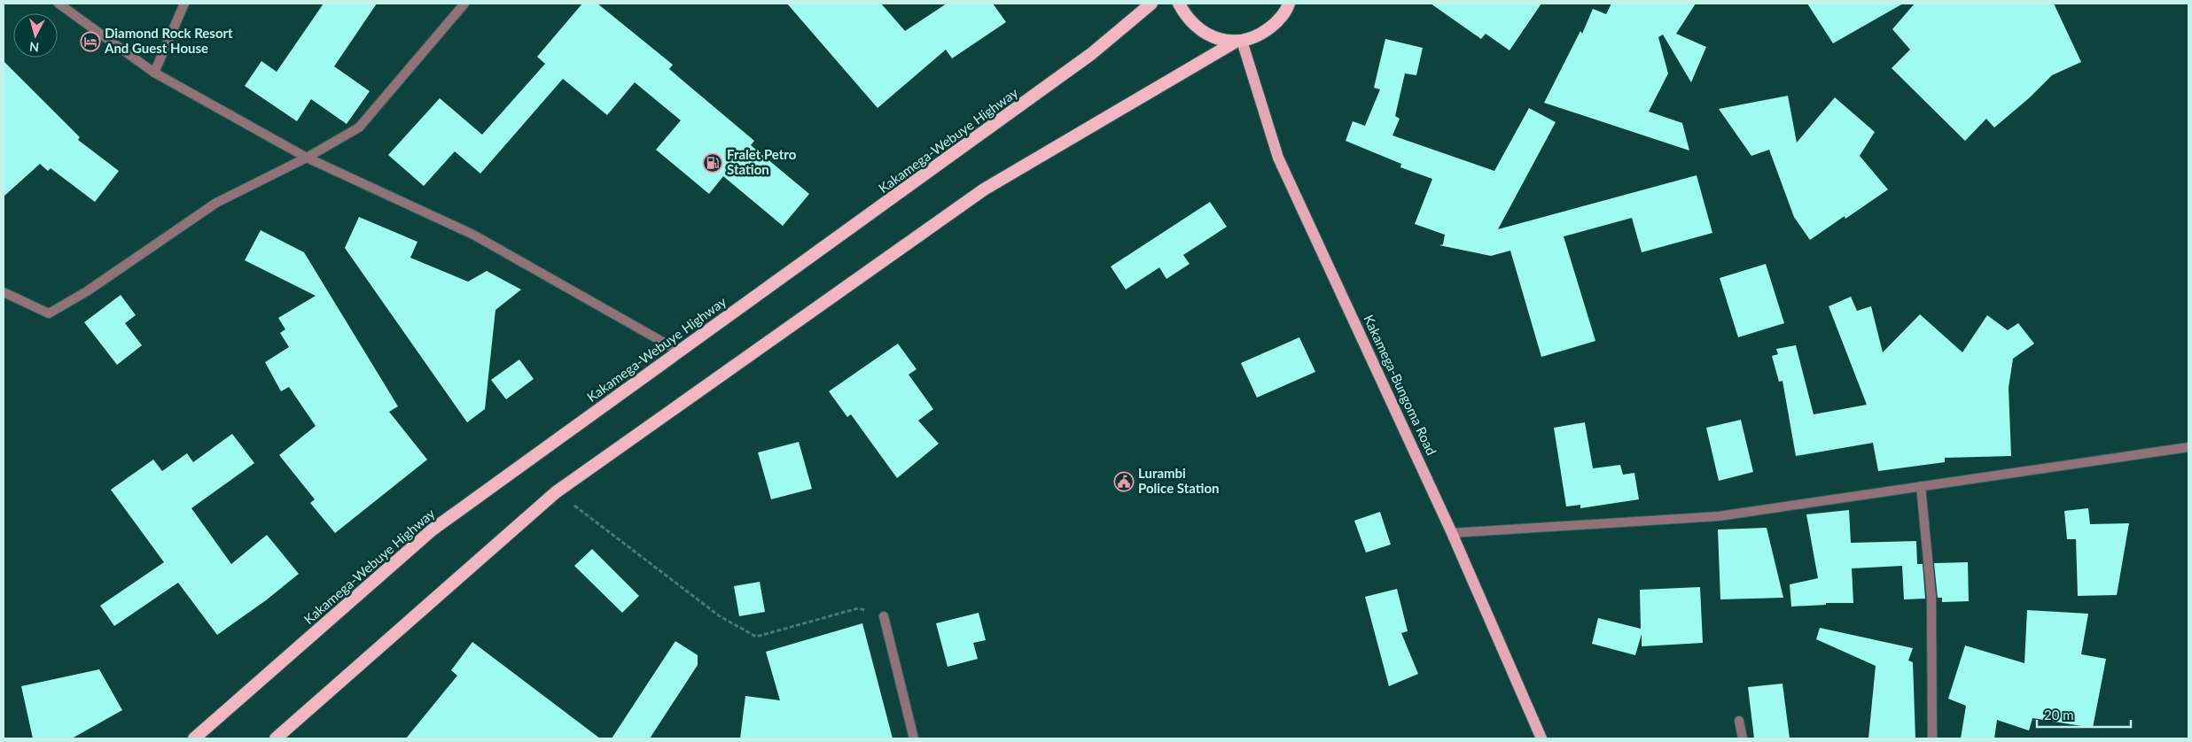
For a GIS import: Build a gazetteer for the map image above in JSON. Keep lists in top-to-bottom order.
{
  "streets": {
    "highway": ["Kakamega-Webuye Highway"],
    "main road": ["Kakamega-Bungoma Road"]
  },
  "places": {
    "hotel": ["Diamond Rock Resort And Guest House"],
    "fuel station": ["Fralet Petro Station"],
    "public building": ["Lurambi Police Station"]
  },
  "scale_bar": "20 m",
  "north": "bottom"
}
